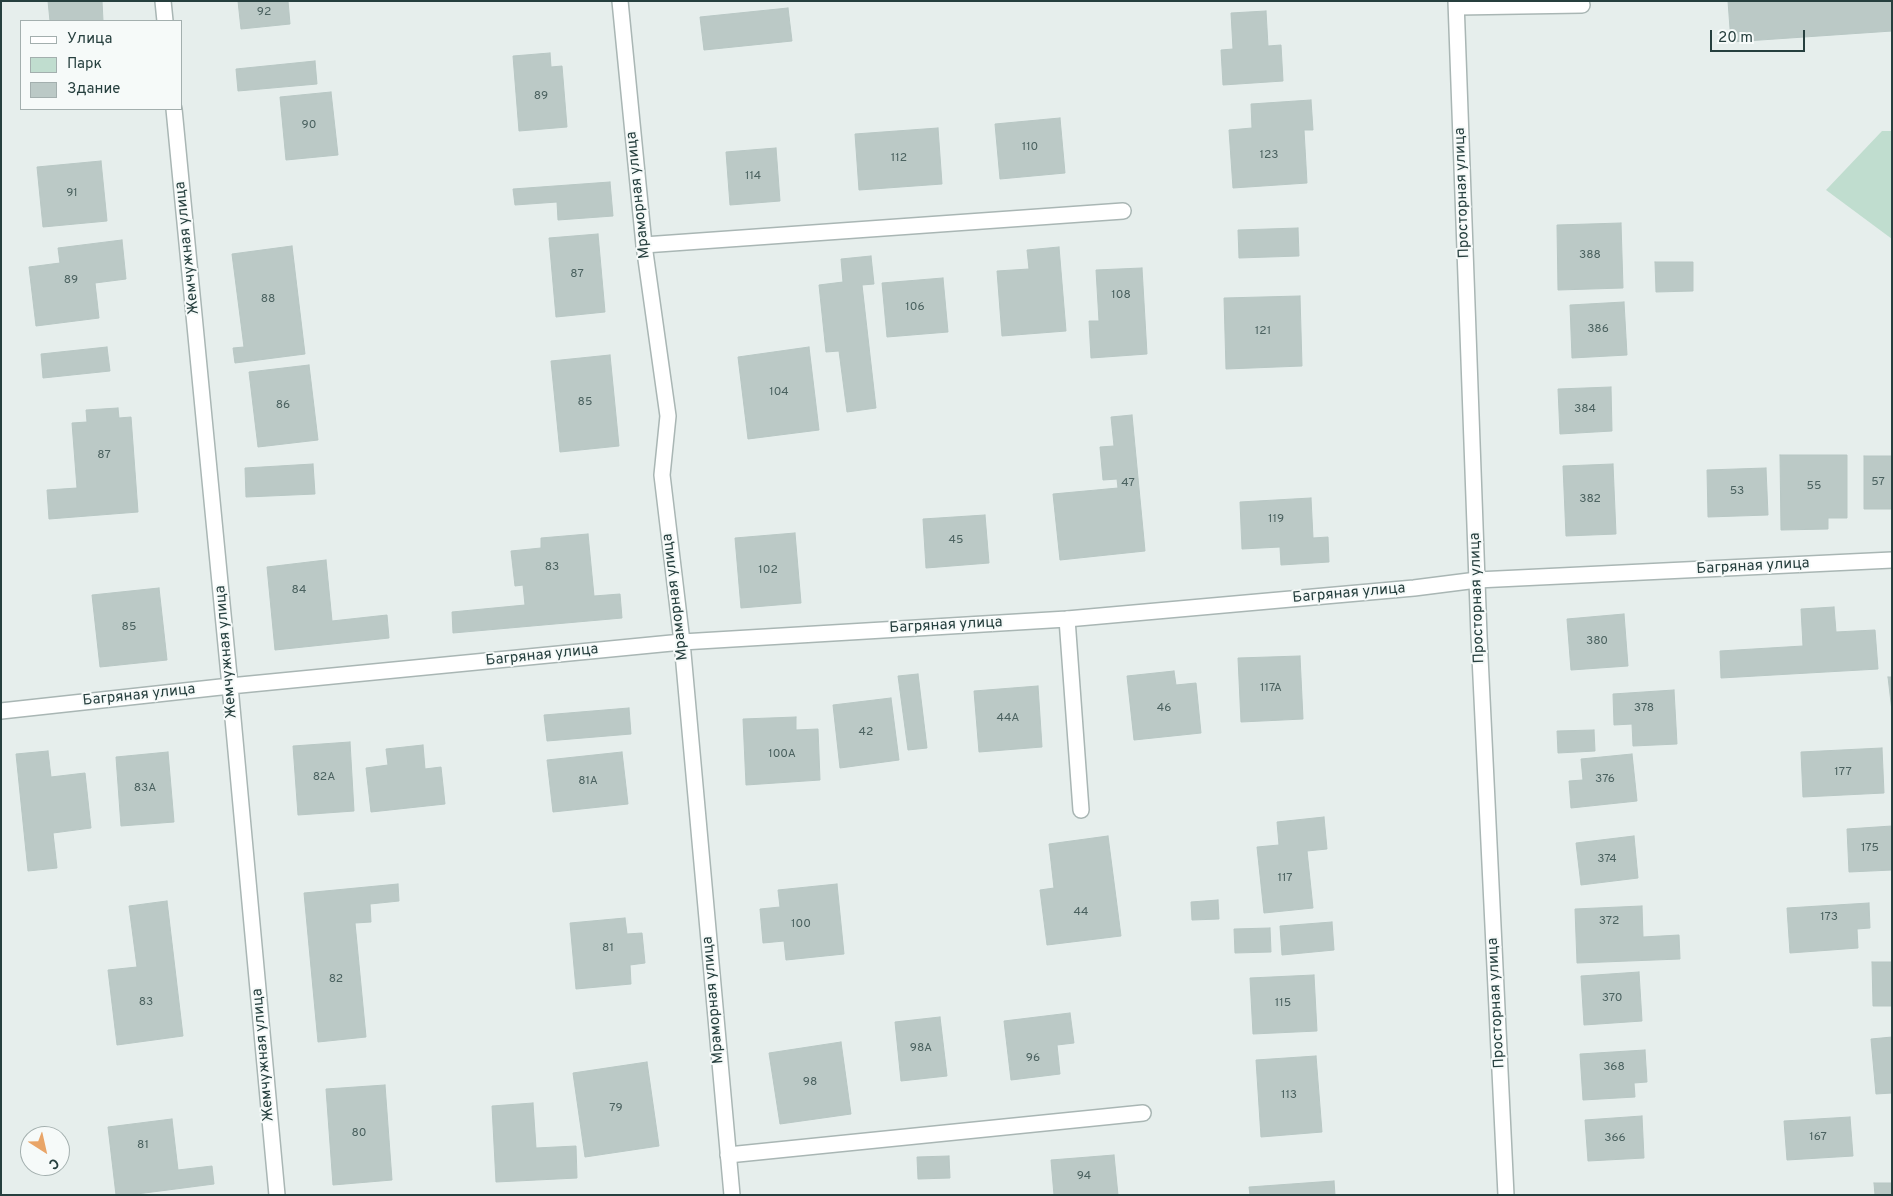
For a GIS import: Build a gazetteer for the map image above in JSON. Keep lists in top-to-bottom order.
{
  "streets": {
    "street": [
      "Просторная улица",
      "Мраморная улица",
      "Жемчужная улица",
      "Багряная улица"
    ]
  },
  "crossings": [
    ["Просторная улица", "Багряная улица"],
    ["Мраморная улица", "Багряная улица"],
    ["Жемчужная улица", "Багряная улица"]
  ],
  "house_numbers": [
    "92",
    "89",
    "90",
    "110",
    "123",
    "112",
    "114",
    "91",
    "388",
    "87",
    "89",
    "108",
    "88",
    "106",
    "386",
    "121",
    "104",
    "85",
    "86",
    "384",
    "87",
    "57",
    "47",
    "55",
    "53",
    "382",
    "119",
    "45",
    "83",
    "102",
    "84",
    "85",
    "380",
    "117А",
    "46",
    "378",
    "44А",
    "42",
    "100А",
    "177",
    "82А",
    "376",
    "81А",
    "83А",
    "175",
    "374",
    "117",
    "44",
    "173",
    "372",
    "100",
    "81",
    "82",
    "370",
    "83",
    "115",
    "98А",
    "96",
    "368",
    "98",
    "113",
    "79",
    "80",
    "167",
    "366",
    "81",
    "94"
  ],
  "legend": ["Улица", "Парк", "Здание"],
  "scale_bar": "20 m",
  "north": "bottom right"
}
